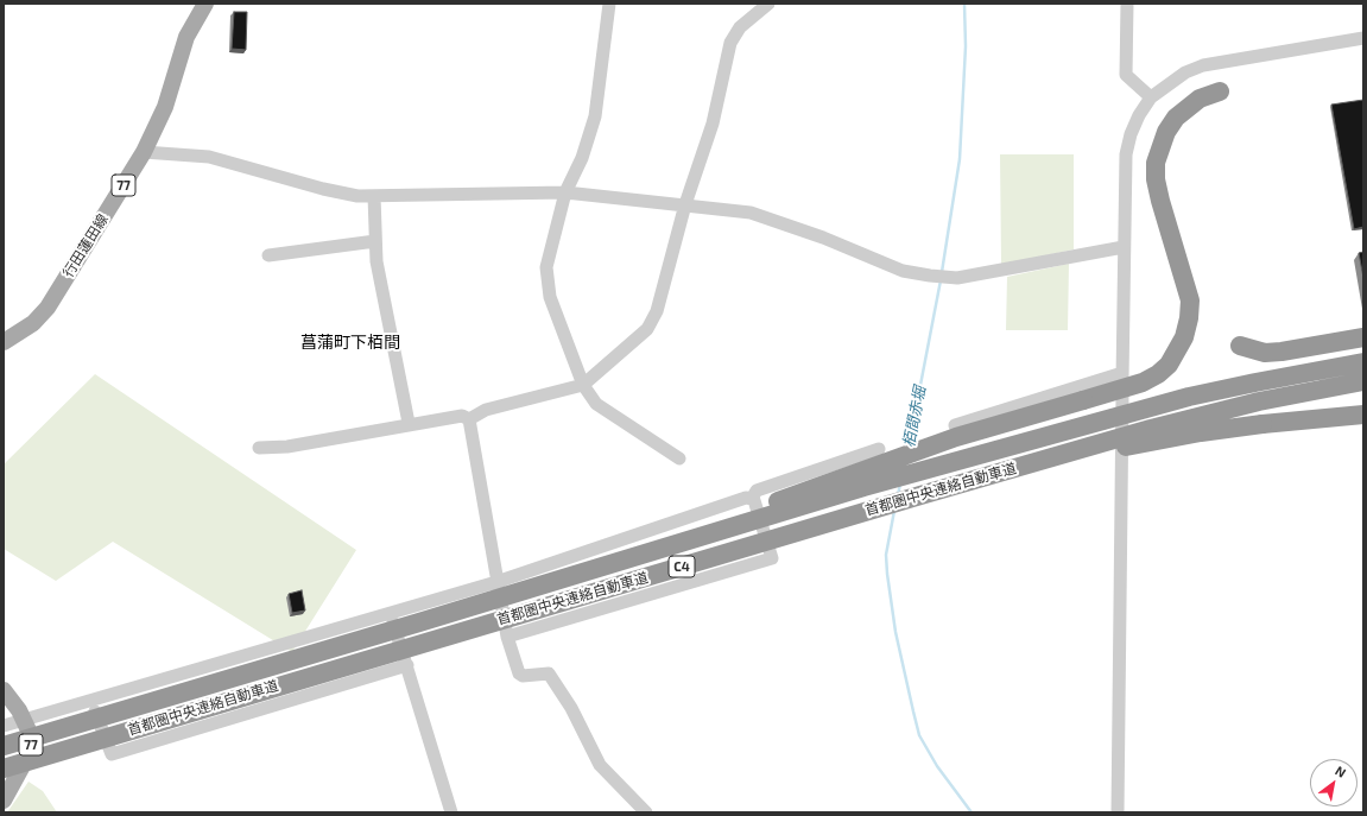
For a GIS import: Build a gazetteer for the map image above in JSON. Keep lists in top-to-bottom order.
{
  "streets": {
    "highway": ["首都圏中央連絡自動車道", "C4"],
    "main road": ["77", "行田蓮田線"]
  },
  "districts": ["菖蒲町下栢間"],
  "water": ["栢間赤堀"],
  "north": "top right"
}
